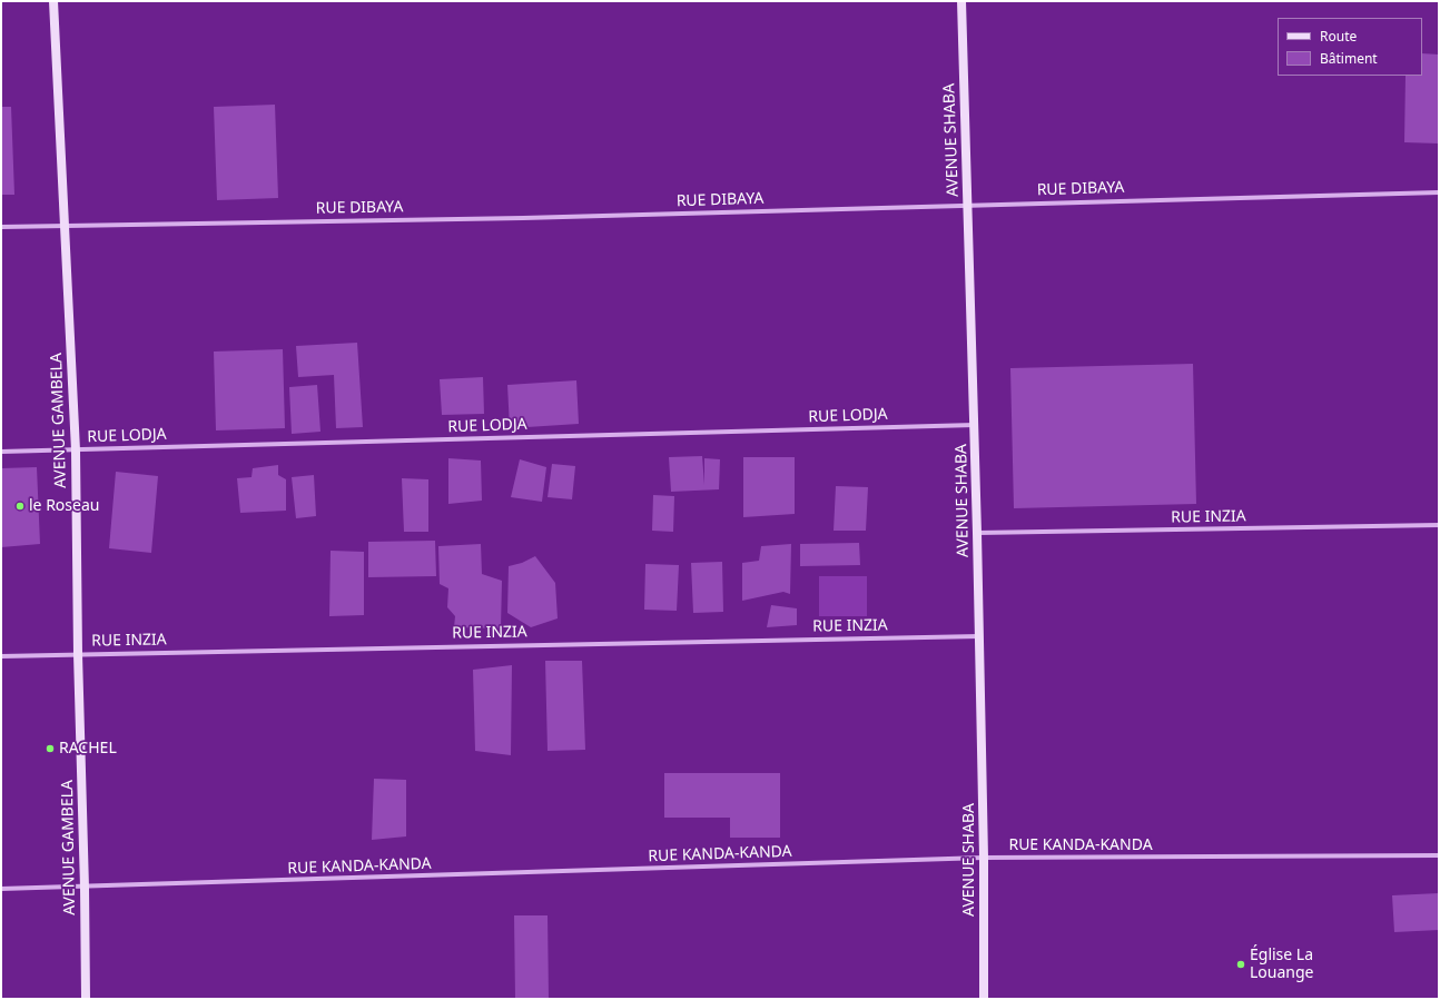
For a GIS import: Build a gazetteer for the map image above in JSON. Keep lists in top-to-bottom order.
{
  "streets": {
    "street": [
      "AVENUE SHABA",
      "RUE DIBAYA",
      "RUE LODJA",
      "AVENUE GAMBELA",
      "RUE INZIA",
      "RUE KANDA-KANDA"
    ]
  },
  "crossings": [
    ["AVENUE SHABA", "RUE DIBAYA"],
    ["AVENUE SHABA", "RUE LODJA"],
    ["AVENUE SHABA", "RUE INZIA"],
    ["AVENUE SHABA", "RUE KANDA-KANDA"],
    ["RUE DIBAYA", "AVENUE GAMBELA"],
    ["RUE LODJA", "AVENUE GAMBELA"],
    ["AVENUE GAMBELA", "RUE INZIA"],
    ["AVENUE GAMBELA", "RUE KANDA-KANDA"]
  ],
  "places": ["le Roseau", "RACHEL", "Église La Louange"],
  "legend": ["Route", "Bâtiment"]
}
